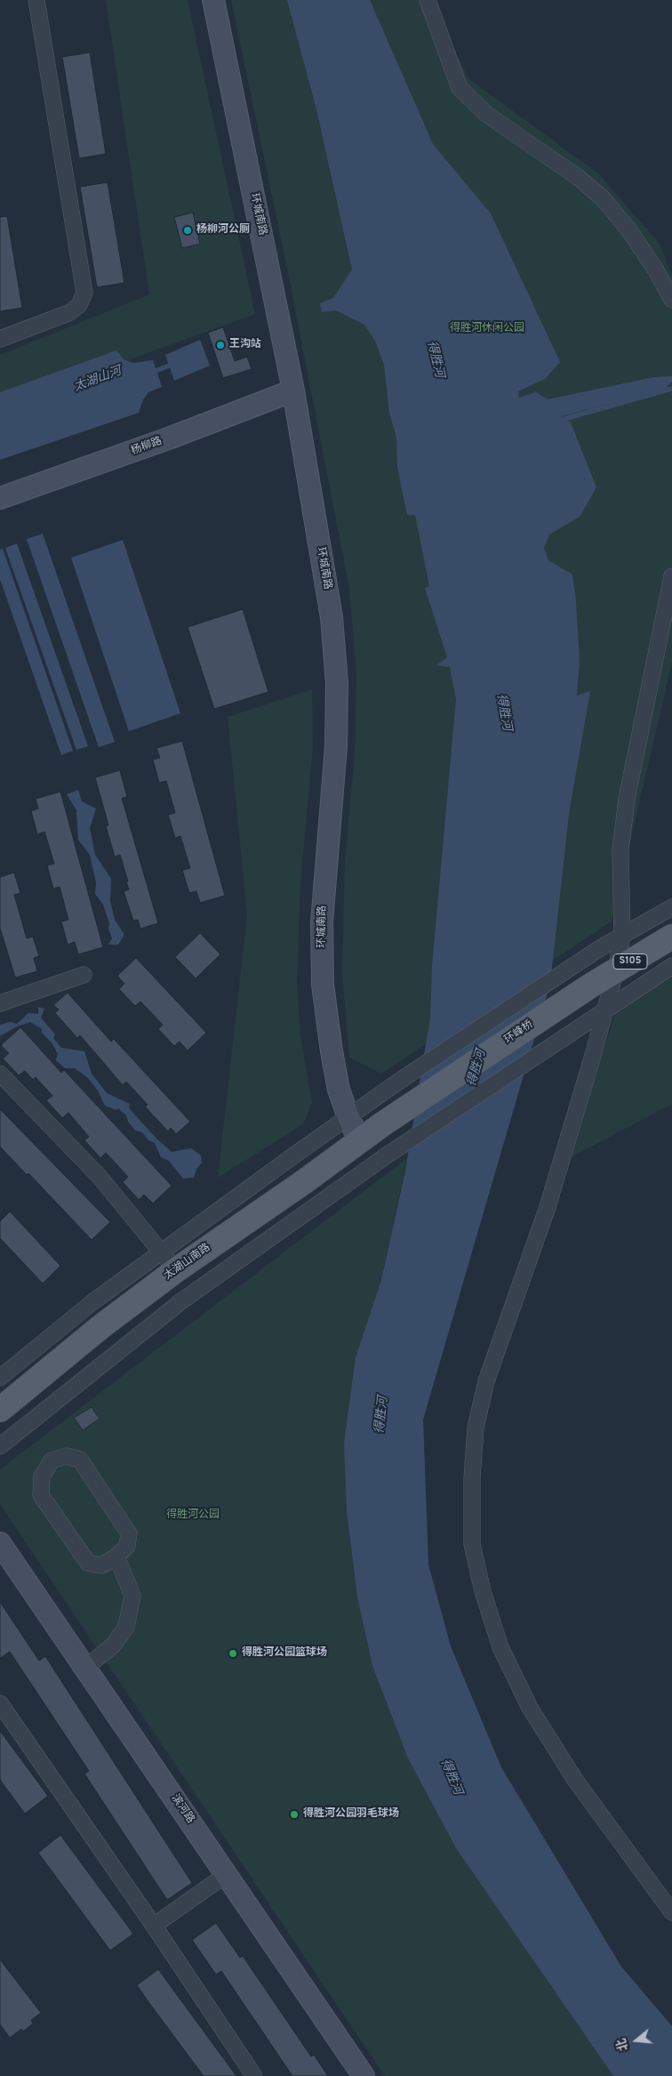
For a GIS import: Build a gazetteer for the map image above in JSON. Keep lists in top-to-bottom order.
{
  "streets": {
    "main road": [
      "环城南路",
      "杨柳路",
      "S105",
      "环峰桥",
      "太湖山南路",
      "滨河路"
    ]
  },
  "crossings": [
    ["环城南路", "杨柳路"],
    ["环城南路", "太湖山南路"],
    ["S105", "环峰桥"],
    ["环峰桥", "太湖山南路"]
  ],
  "water": ["得胜河", "太湖山河"],
  "parks": ["得胜河休闲公园", "得胜河公园"],
  "places": [
    "杨柳河公厕",
    "王沟站",
    "得胜河公园篮球场",
    "得胜河公园羽毛球场"
  ],
  "north": "left"
}
